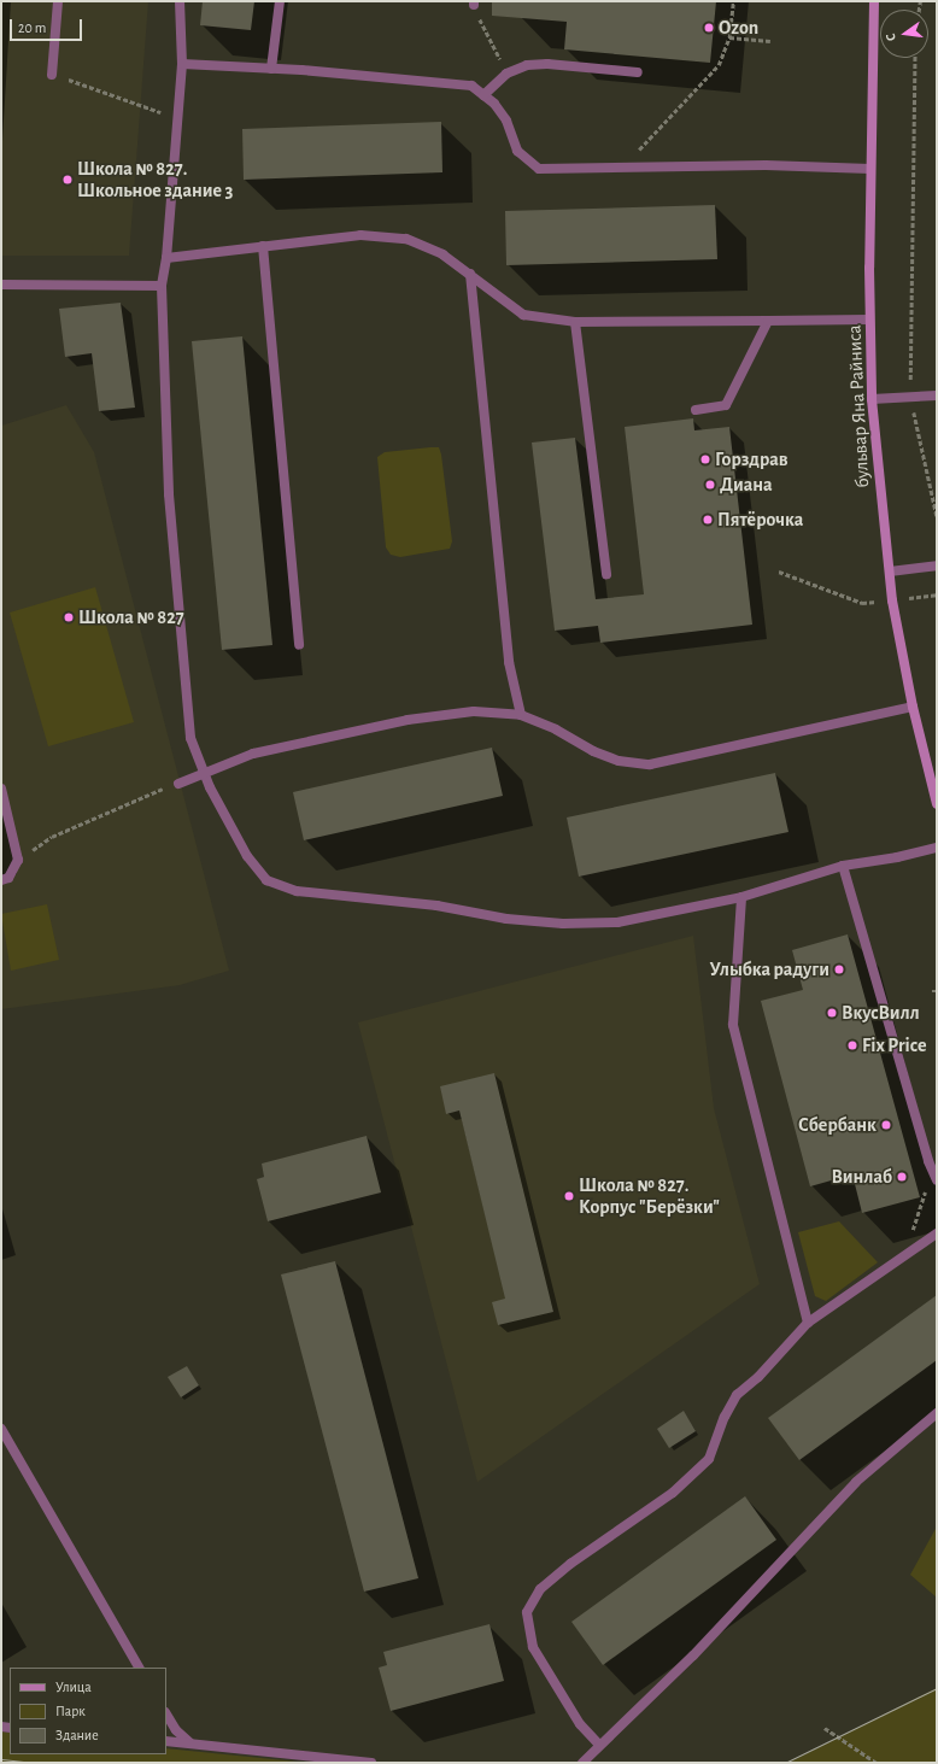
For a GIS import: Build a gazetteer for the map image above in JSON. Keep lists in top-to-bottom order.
{
  "streets": {
    "main road": ["бульвар Яна Райниса"]
  },
  "places": [
    "Ozon",
    "Школа № 827. Школьное здание 3",
    "Горздрав",
    "Диана",
    "Пятёрочка",
    "Школа № 827",
    "Улыбка радуги",
    "ВкусВилл",
    "Fix Price",
    "Сбербанк",
    "Винлаб",
    "Школа № 827. Корпус \"Берёзки\""
  ],
  "legend": ["Улица", "Парк", "Здание"],
  "scale_bar": "20 m",
  "north": "left"
}
